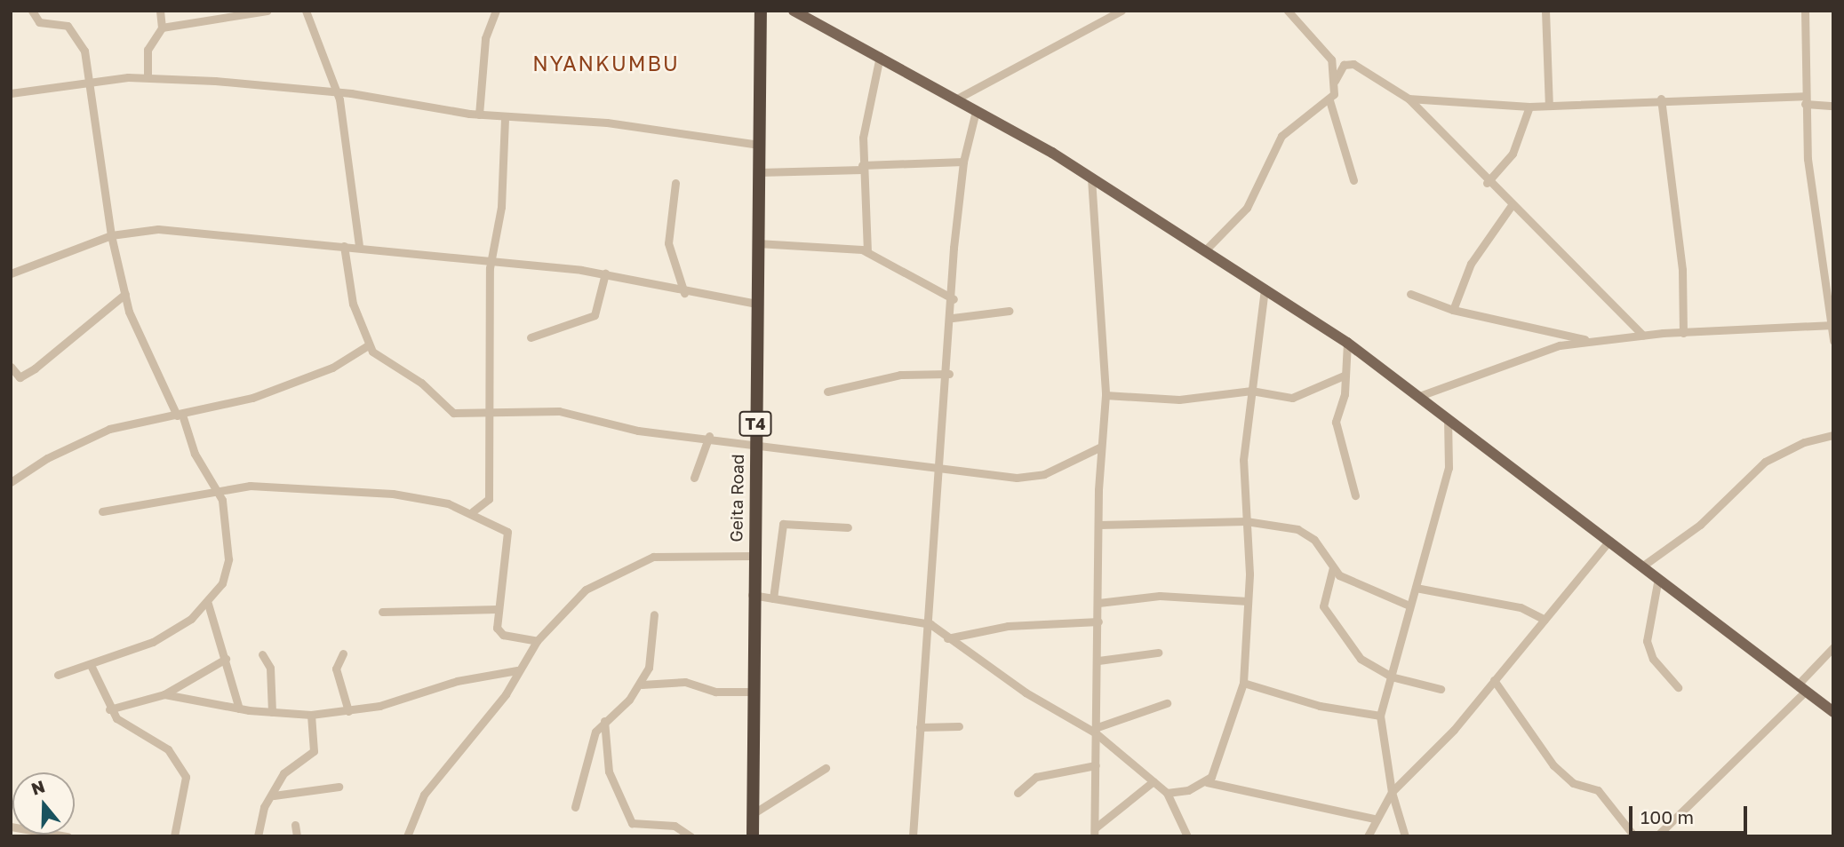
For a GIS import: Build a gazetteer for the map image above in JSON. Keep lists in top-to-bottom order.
{
  "streets": {
    "highway": ["T4", "Geita Road"]
  },
  "districts": ["NYANKUMBU"],
  "scale_bar": "100 m",
  "north": "top"
}
